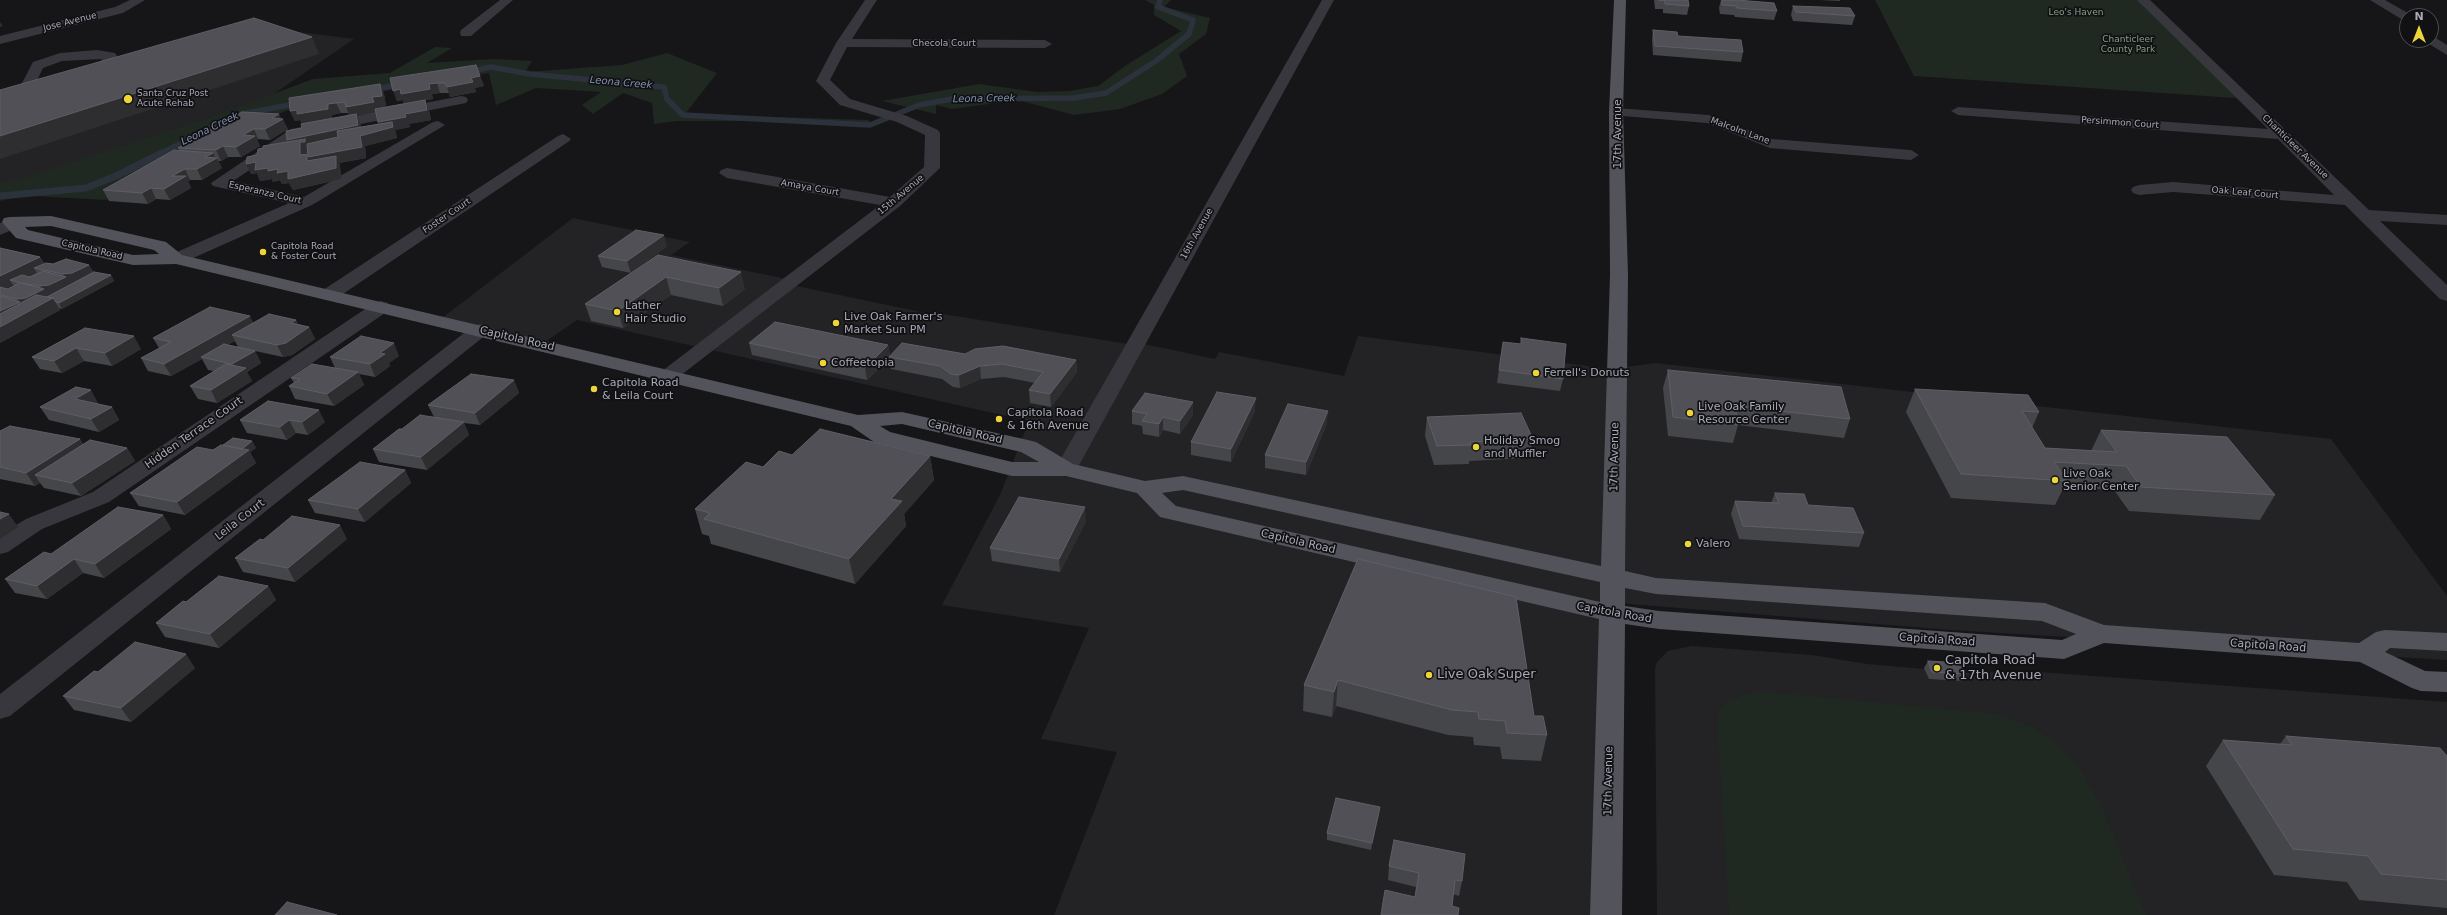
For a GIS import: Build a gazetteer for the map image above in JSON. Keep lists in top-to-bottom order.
{
  "streets": {
    "main road": ["17th Avenue", "Capitola Road"],
    "street": [
      "Jose Avenue",
      "Checola Court",
      "Persimmon Court",
      "Malcolm Lane",
      "Chanticleer Avenue",
      "Amaya Court",
      "Esperanza Court",
      "Oak Leaf Court",
      "15th Avenue",
      "Foster Court",
      "16th Avenue",
      "Hidden Terrace Court",
      "Leila Court"
    ]
  },
  "crossings": [
    ["Checola Court", "15th Avenue"],
    ["Persimmon Court", "Chanticleer Avenue"],
    ["Malcolm Lane", "17th Avenue"],
    ["17th Avenue", "Capitola Road"],
    ["Chanticleer Avenue", "Oak Leaf Court"],
    ["Amaya Court", "15th Avenue"],
    ["Esperanza Court", "Capitola Road"],
    ["15th Avenue", "Capitola Road"],
    ["Foster Court", "Capitola Road"],
    ["16th Avenue", "Capitola Road"],
    ["Capitola Road", "Hidden Terrace Court"],
    ["Capitola Road", "Leila Court"]
  ],
  "water": ["Leona Creek"],
  "parks": ["Leo's Haven", "Chanticleer County Park"],
  "places": [
    "Santa Cruz Post Acute Rehab",
    "Capitola Road & Foster Court",
    "Lather Hair Studio",
    "Live Oak Farmer's Market Sun PM",
    "Coffeetopia",
    "Ferrell's Donuts",
    "Capitola Road & Leila Court",
    "Live Oak Family Resource Center",
    "Capitola Road & 16th Avenue",
    "Holiday Smog and Muffler",
    "Live Oak Senior Center",
    "Valero",
    "Capitola Road & 17th Avenue",
    "Live Oak Super"
  ],
  "north": "top"
}
